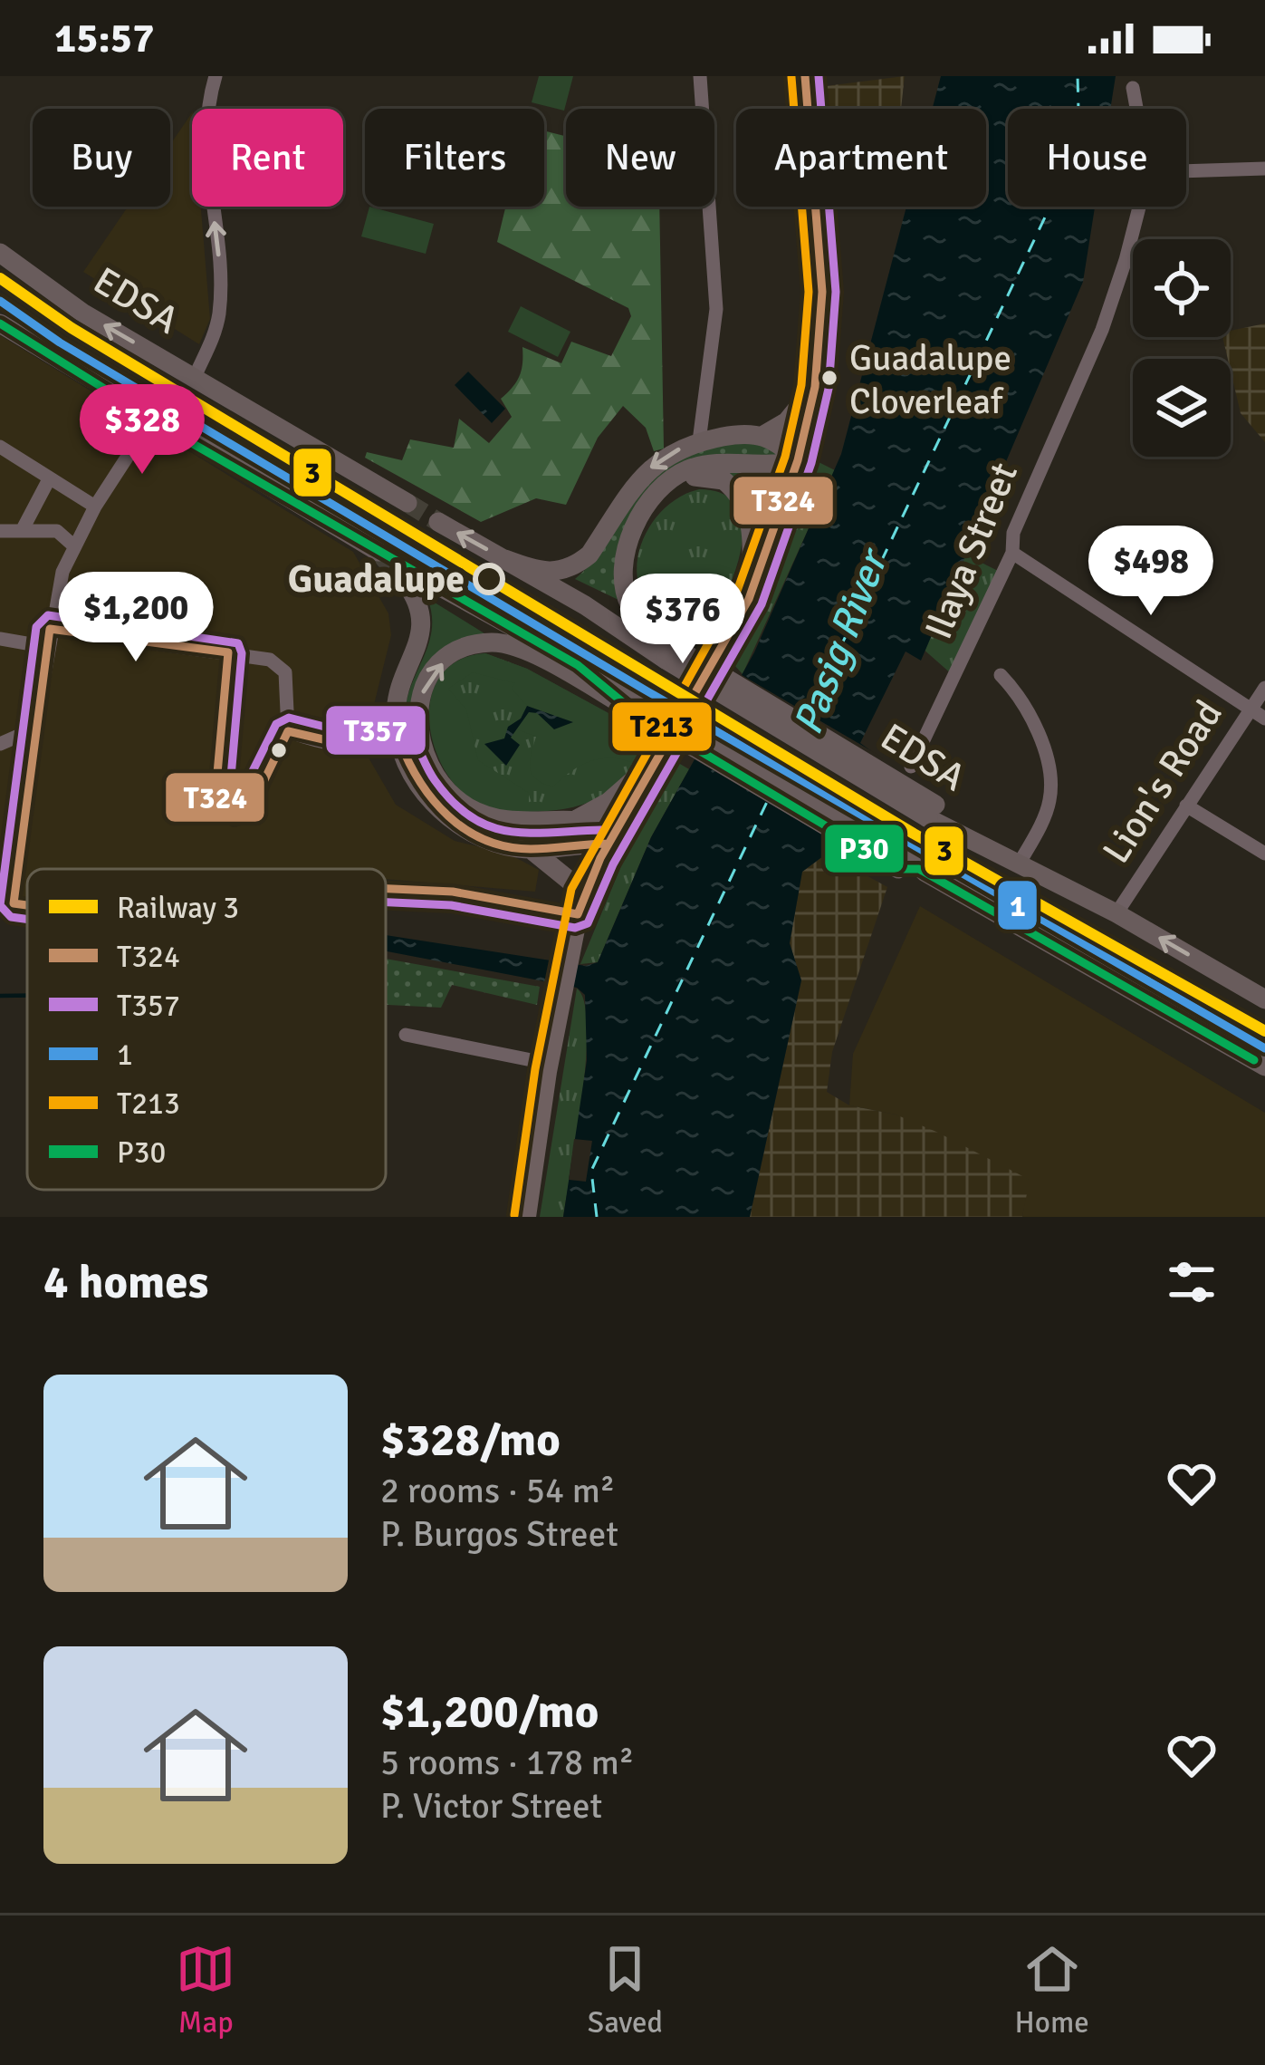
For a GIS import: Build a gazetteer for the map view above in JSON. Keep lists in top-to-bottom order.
{
  "streets": {
    "highway": ["EDSA"],
    "street": ["Ilaya Street", "Lion's Road"]
  },
  "crossings": [
    ["EDSA", "Lion's Road"]
  ],
  "water": ["Pasig River"],
  "places": ["Guadalupe Cloverleaf", "Guadalupe"],
  "lines": [
    "transit line T324",
    "transit line T357",
    "transit line T213",
    "rail line 3",
    "transit line 1",
    "transit line P30"
  ],
  "legend": [
    "Railway 3",
    "T324",
    "T357",
    "1",
    "T213",
    "P30"
  ],
  "page": {
    "status": "15:57",
    "chip": [
      "Buy",
      "Rent",
      "Filters",
      "New",
      "Apartment",
      "House"
    ],
    "price": [
      "$328",
      "$498",
      "$1,200",
      "$376"
    ],
    "heading": "4 homes",
    "list": [
      {
        "name": "$328/mo",
        "note": "2 rooms · 54 m² · P. Burgos Street"
      },
      {
        "name": "$1,200/mo",
        "note": "5 rooms · 178 m² · P. Victor Street"
      }
    ],
    "tabs": ["Map", "Saved", "Home"]
  }
}
